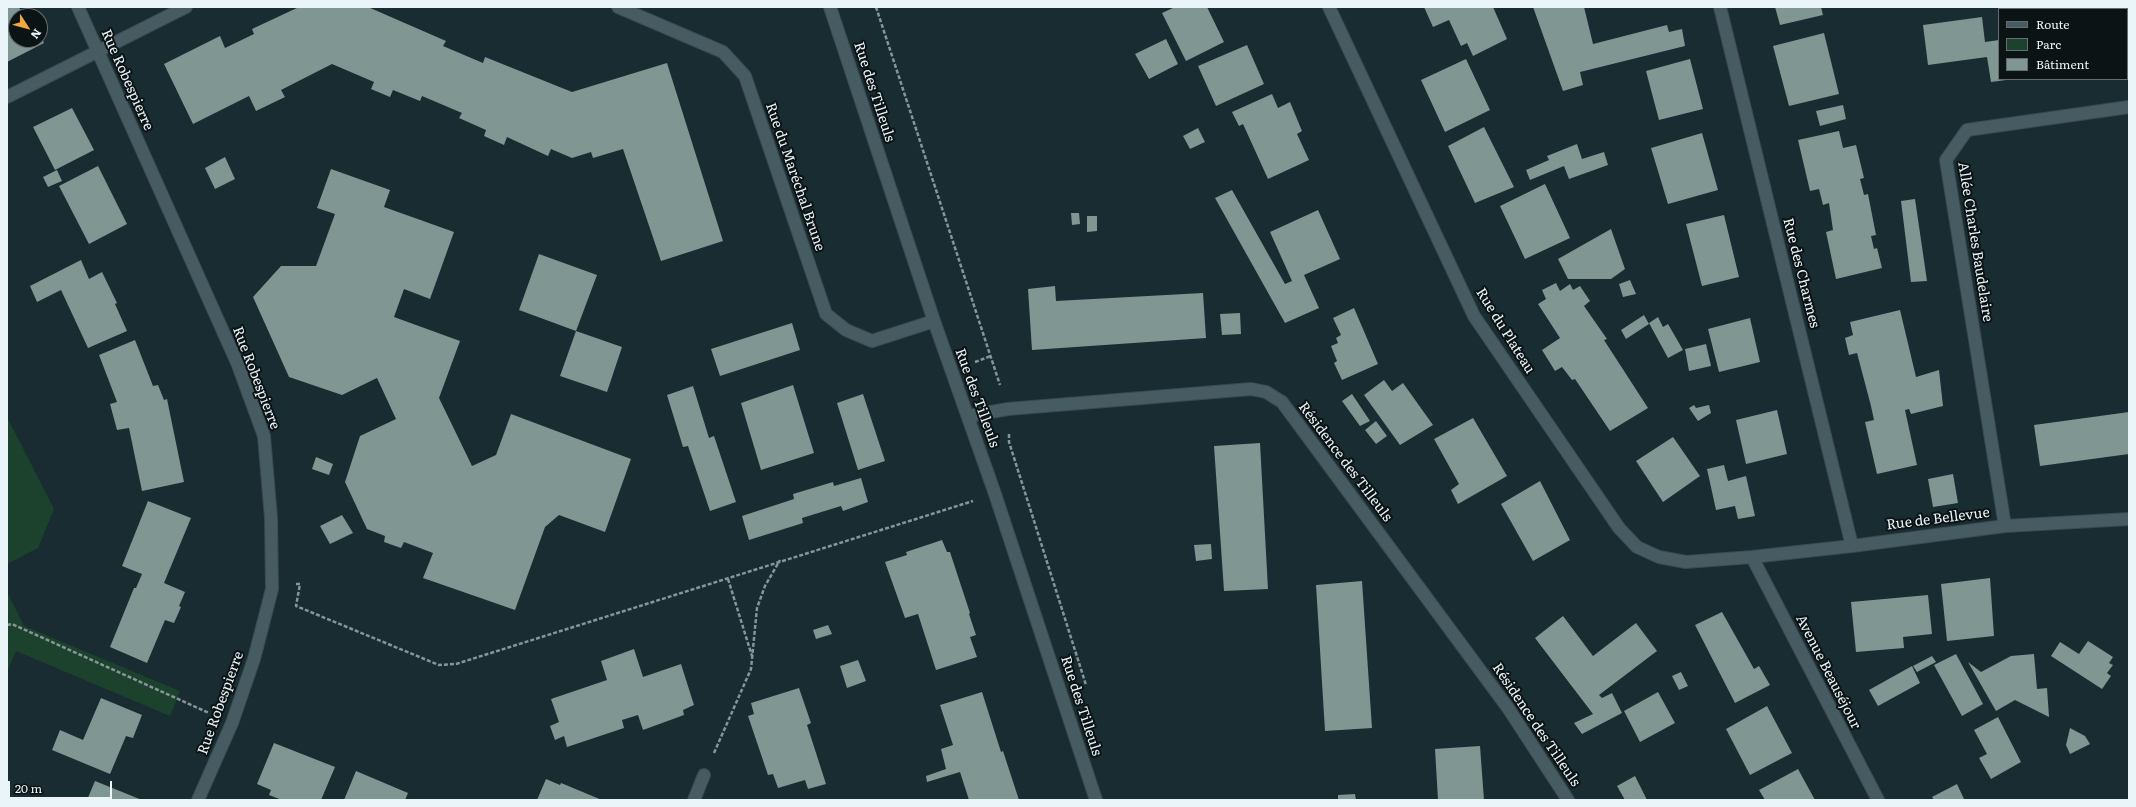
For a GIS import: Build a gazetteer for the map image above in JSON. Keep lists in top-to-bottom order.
{
  "streets": {
    "street": [
      "Rue Robespierre",
      "Rue des Tilleuls",
      "Rue du Maréchal Brune",
      "Allée Charles Baudelaire",
      "Rue des Charmes",
      "Rue du Plateau",
      "Résidence des Tilleuls",
      "Rue de Bellevue",
      "Avenue Beauséjour"
    ]
  },
  "crossings": [
    ["Rue des Tilleuls", "Rue du Maréchal Brune"],
    ["Rue des Tilleuls", "Résidence des Tilleuls"],
    ["Allée Charles Baudelaire", "Rue de Bellevue"],
    ["Rue des Charmes", "Rue de Bellevue"],
    ["Rue du Plateau", "Rue de Bellevue"],
    ["Rue du Plateau", "Avenue Beauséjour"],
    ["Rue de Bellevue", "Avenue Beauséjour"]
  ],
  "legend": ["Route", "Parc", "Bâtiment"],
  "scale_bar": "20 m",
  "north": "bottom right"
}
